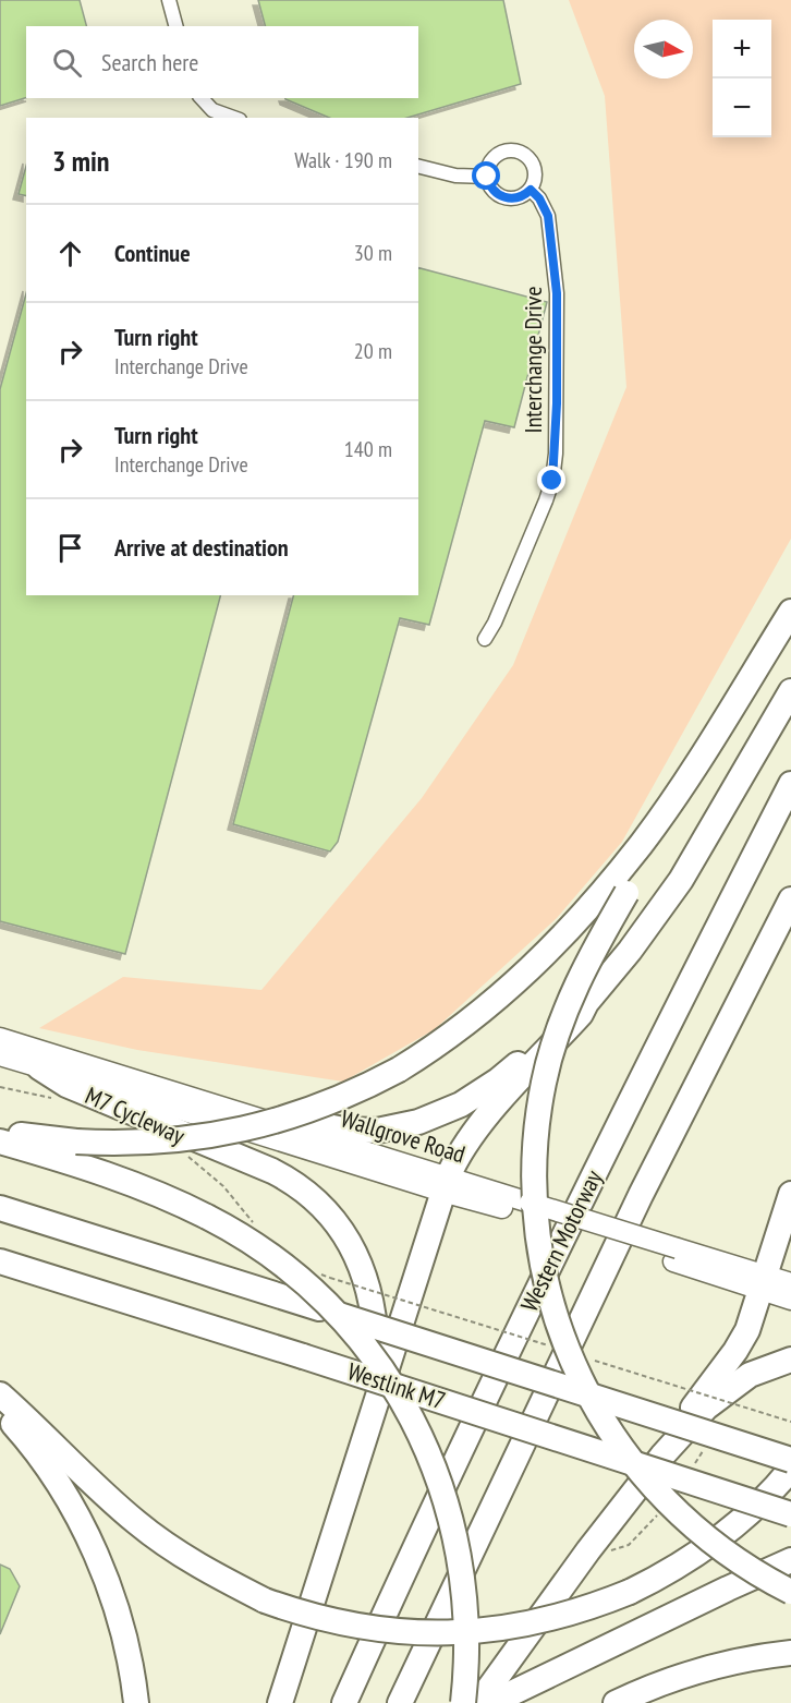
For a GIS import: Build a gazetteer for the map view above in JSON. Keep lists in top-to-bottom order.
{
  "streets": {
    "highway": ["Western Motorway", "Westlink M7"],
    "main road": ["Wallgrove Road"],
    "street": ["Interchange Drive"],
    "path": ["M7 Cycleway"]
  },
  "north": "right",
  "page": {
    "map_buttons": ["+", "−"],
    "search": "Search here",
    "heading": ["3 min", "Walk · 190 m"],
    "list": [
      ["Continue", "30 m"],
      ["Turn right", "Interchange Drive", "20 m"],
      ["Turn right", "Interchange Drive", "140 m"],
      "Arrive at destination"
    ]
  }
}
